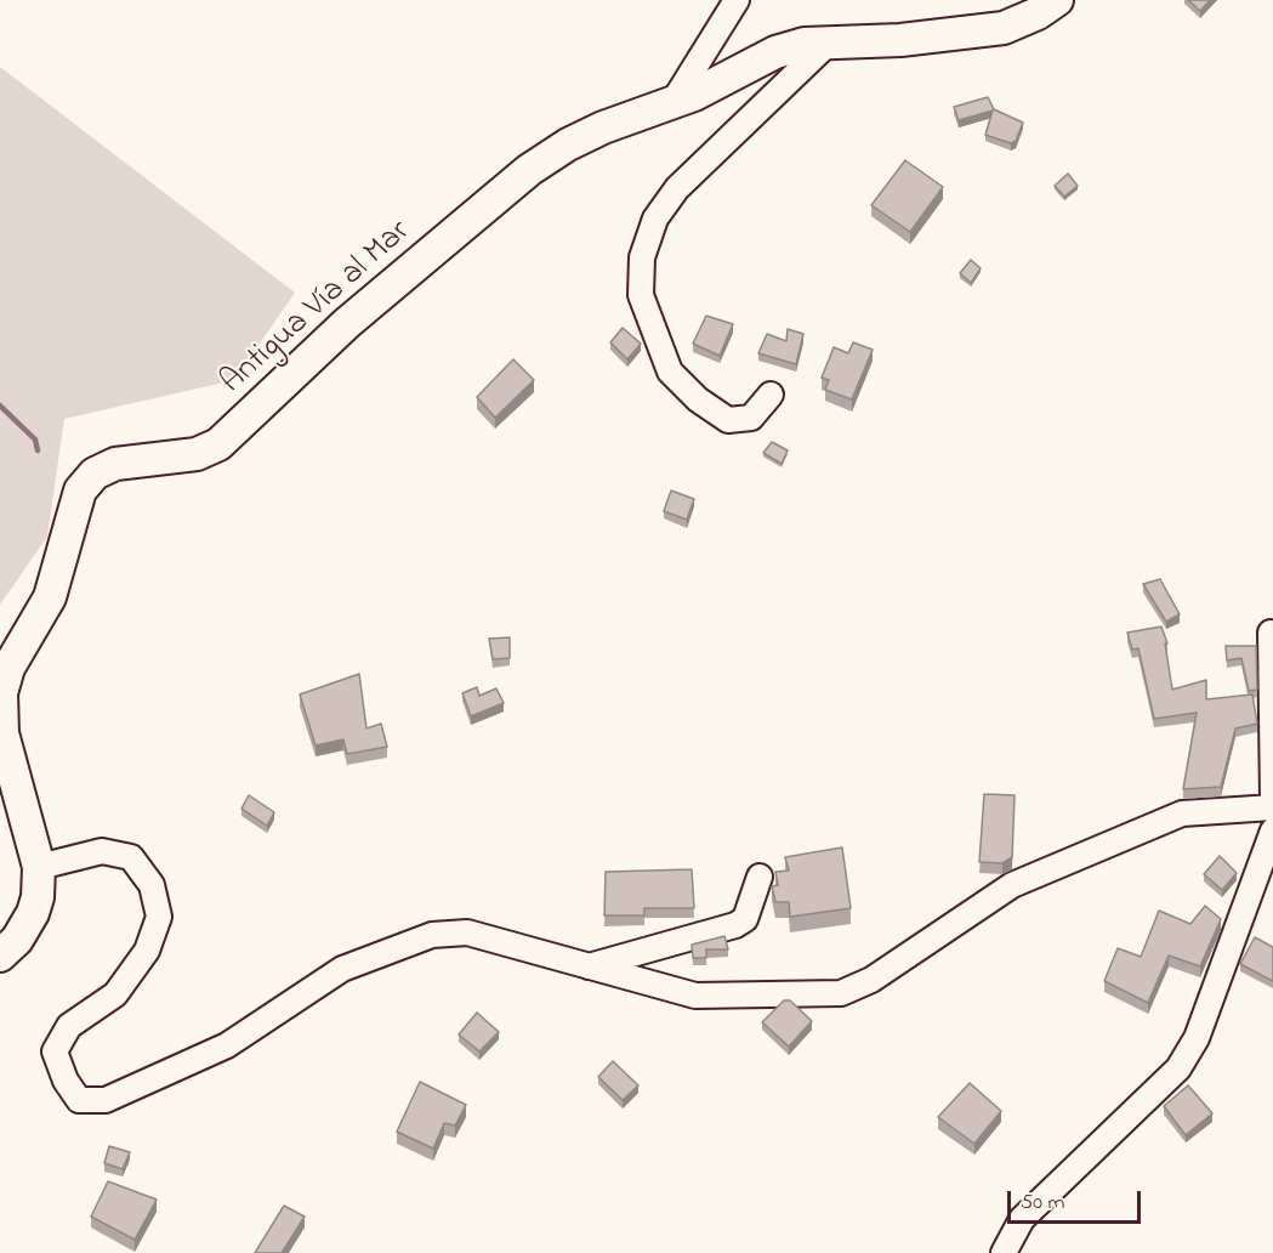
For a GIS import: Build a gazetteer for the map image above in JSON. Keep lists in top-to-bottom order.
{
  "streets": {
    "main road": ["Antigua Vía al Mar"]
  },
  "scale_bar": "50 m"
}
